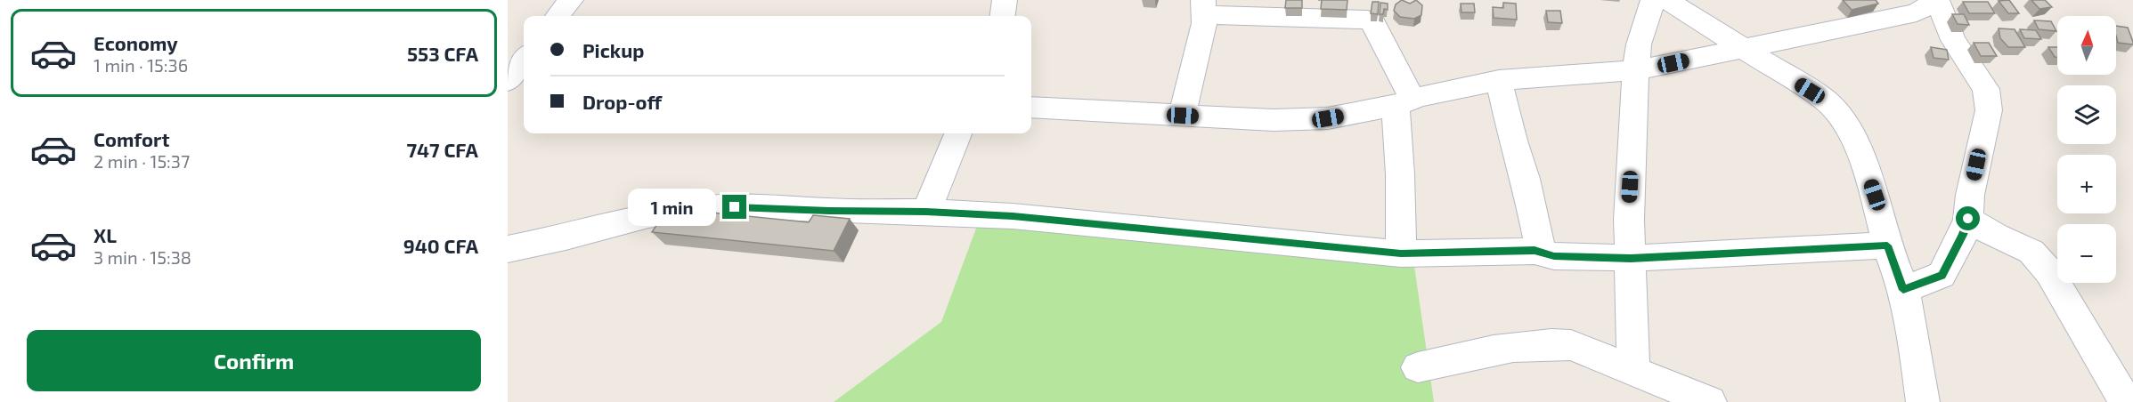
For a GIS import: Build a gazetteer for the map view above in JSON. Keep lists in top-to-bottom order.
{
  "north": "top",
  "page": {
    "list": [
      {
        "name": "Economy",
        "note": "1 min · 15:36",
        "value": "553 CFA"
      },
      {
        "name": "Comfort",
        "note": "2 min · 15:37",
        "value": "747 CFA"
      },
      {
        "name": "XL",
        "note": "3 min · 15:38",
        "value": "940 CFA"
      }
    ],
    "map_buttons": ["+", "−"],
    "banner": ["Pickup", "Drop-off"],
    "bubble": "1 min",
    "buttons": "Confirm"
  }
}
